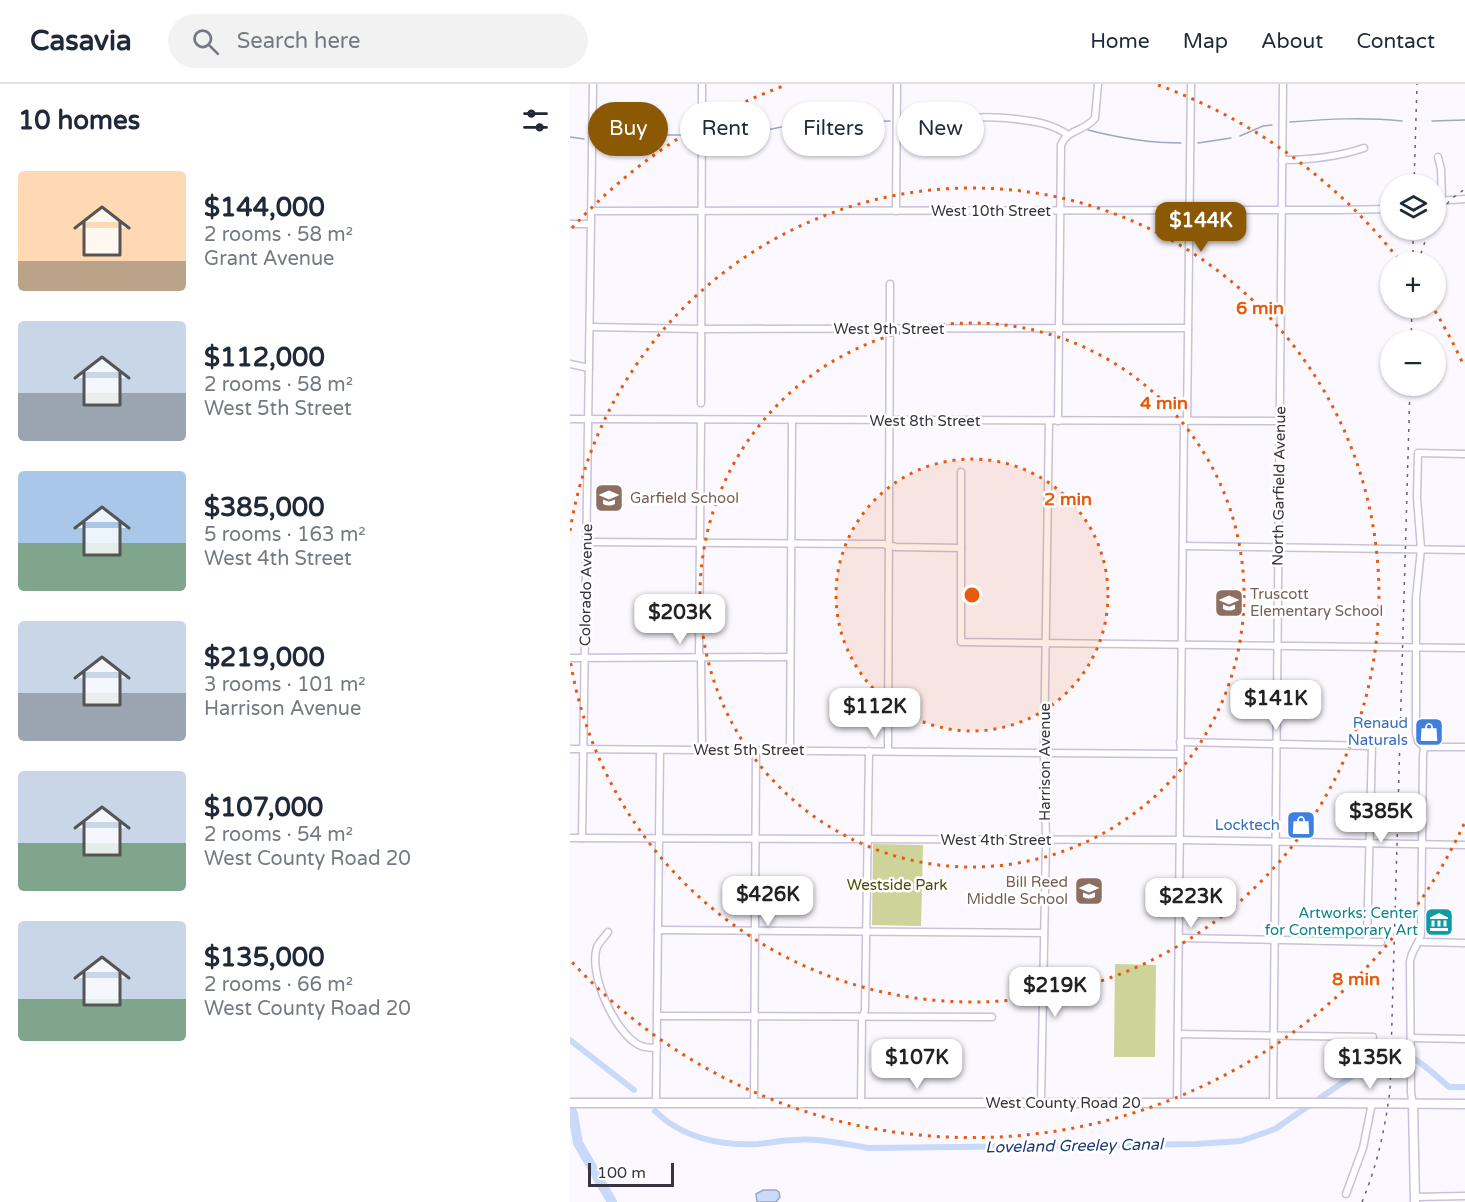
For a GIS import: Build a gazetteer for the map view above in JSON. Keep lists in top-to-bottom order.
{
  "streets": {
    "main road": ["West County Road 20"],
    "street": [
      "West 10th Street",
      "West 9th Street",
      "West 8th Street",
      "North Garfield Avenue",
      "Colorado Avenue",
      "West 5th Street",
      "Harrison Avenue",
      "West 4th Street"
    ]
  },
  "crossings": [
    ["West 10th Street", "North Garfield Avenue"],
    ["West 10th Street", "Colorado Avenue"],
    ["West 9th Street", "Colorado Avenue"],
    ["West 8th Street", "North Garfield Avenue"],
    ["West 8th Street", "Colorado Avenue"],
    ["West 8th Street", "Harrison Avenue"],
    ["North Garfield Avenue", "West 4th Street"],
    ["North Garfield Avenue", "West County Road 20"],
    ["Colorado Avenue", "West 5th Street"],
    ["Colorado Avenue", "West 4th Street"],
    ["West 5th Street", "Harrison Avenue"],
    ["Harrison Avenue", "West 4th Street"],
    ["Harrison Avenue", "West County Road 20"]
  ],
  "water": ["Loveland Greeley Canal"],
  "parks": ["Westside Park"],
  "places": {
    "school or university": ["Garfield School", "Truscott Elementary School", "Bill Reed Middle School"],
    "shop": ["Renaud Naturals", "Locktech"],
    "museum": ["Artworks: Center for Contemporary Art"]
  },
  "scale_bar": "100 m",
  "page": {
    "header": "Casavia",
    "search": "Search here",
    "nav": [
      "Home",
      "Map",
      "About",
      "Contact"
    ],
    "heading": "10 homes",
    "chip": [
      "Buy",
      "Rent",
      "Filters",
      "New"
    ],
    "list": [
      {
        "name": "$144,000",
        "note": "2 rooms · 58 m² · Grant Avenue"
      },
      {
        "name": "$112,000",
        "note": "2 rooms · 58 m² · West 5th Street"
      },
      {
        "name": "$385,000",
        "note": "5 rooms · 163 m² · West 4th Street"
      },
      {
        "name": "$219,000",
        "note": "3 rooms · 101 m² · Harrison Avenue"
      },
      {
        "name": "$107,000",
        "note": "2 rooms · 54 m² · West County Road 20"
      },
      {
        "name": "$135,000",
        "note": "2 rooms · 66 m² · West County Road 20"
      }
    ],
    "map_buttons": ["+", "−"],
    "price": [
      "$144K",
      "$203K",
      "$141K",
      "$112K",
      "$385K",
      "$426K",
      "$223K",
      "$219K",
      "$107K",
      "$135K"
    ],
    "scale": "100 m"
  },
  "rings": [
    "6 min",
    "4 min",
    "2 min",
    "8 min"
  ]
}
